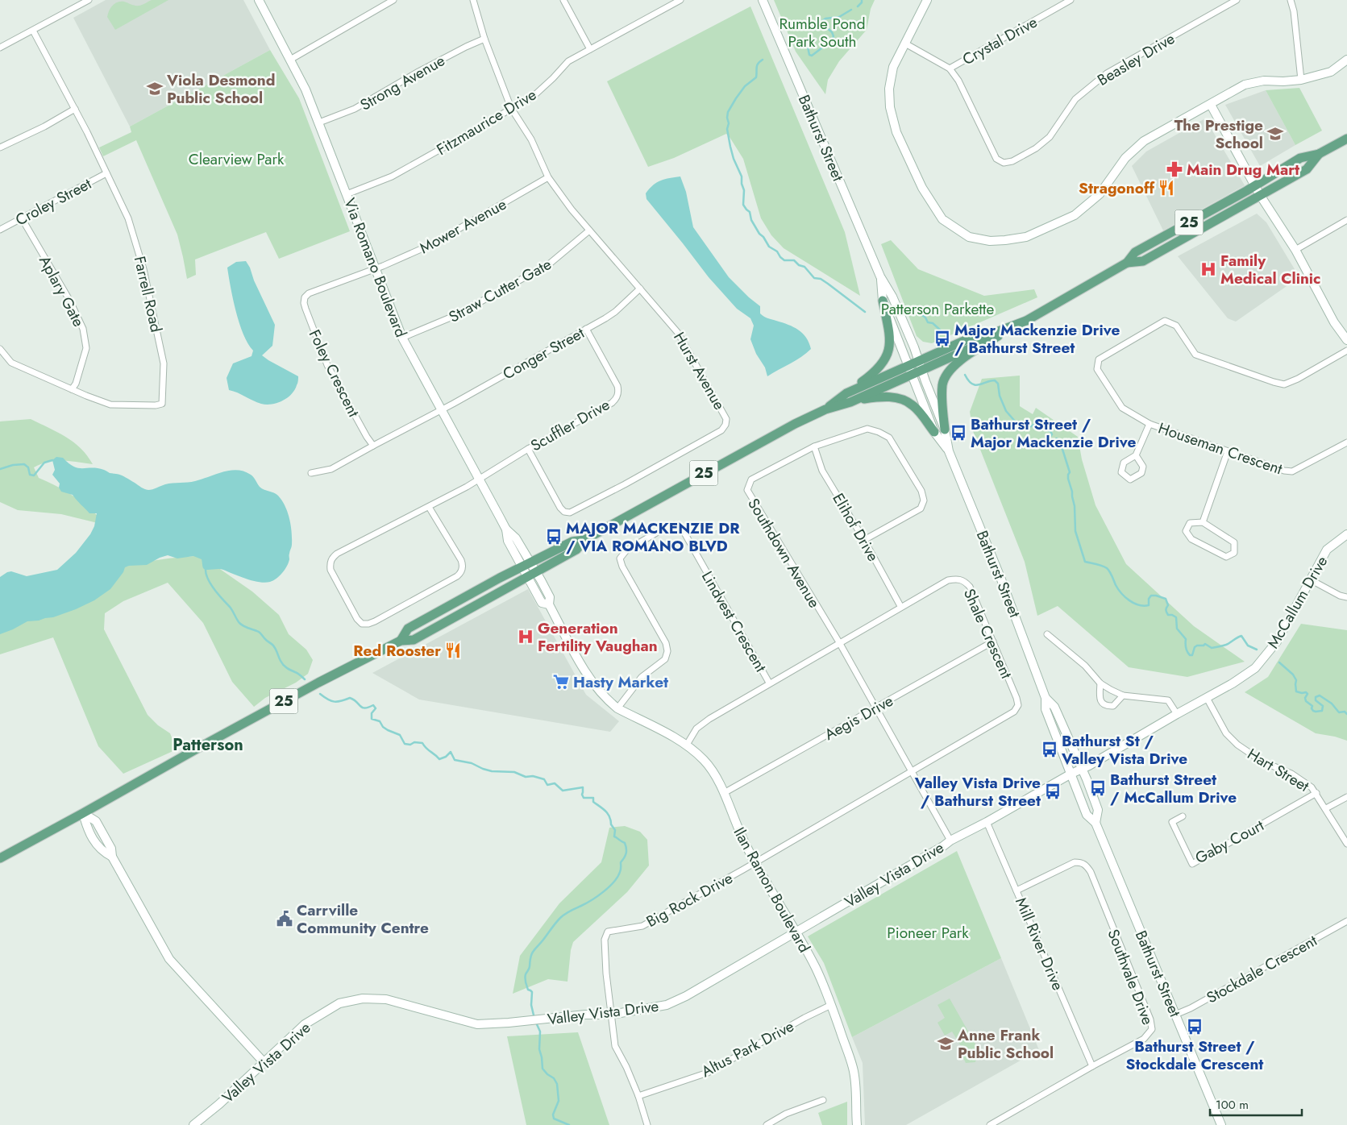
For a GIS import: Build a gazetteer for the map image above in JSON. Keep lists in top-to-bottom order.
{
  "streets": {
    "main road": ["25"],
    "street": [
      "Crystal Drive",
      "Beasley Drive",
      "Strong Avenue",
      "Fitzmaurice Drive",
      "Bathurst Street",
      "Croley Street",
      "Mower Avenue",
      "Via Romano Boulevard",
      "Straw Cutter Gate",
      "Aplary Gate",
      "Farrell Road",
      "Conger Street",
      "Hurst Avenue",
      "Foley Crescent",
      "Scuffler Drive",
      "Houseman Crescent",
      "Elihof Drive",
      "Southdown Avenue",
      "McCallum Drive",
      "Lindvest Crescent",
      "Shale Crescent",
      "Aegis Drive",
      "Hart Street",
      "Gaby Court",
      "Valley Vista Drive",
      "Ilan Ramon Boulevard",
      "Big Rock Drive",
      "Mill River Drive",
      "Stockdale Crescent",
      "Southvale Drive",
      "Altus Park Drive"
    ]
  },
  "crossings": [
    ["Crystal Drive", "Beasley Drive"],
    ["Strong Avenue", "Via Romano Boulevard"],
    ["Strong Avenue", "Hurst Avenue"],
    ["Fitzmaurice Drive", "Via Romano Boulevard"],
    ["Fitzmaurice Drive", "Hurst Avenue"],
    ["Bathurst Street", "25"],
    ["Bathurst Street", "McCallum Drive"],
    ["Bathurst Street", "Valley Vista Drive"],
    ["Bathurst Street", "Stockdale Crescent"],
    ["Croley Street", "Aplary Gate"],
    ["Croley Street", "Farrell Road"],
    ["25", "Via Romano Boulevard"],
    ["25", "Ilan Ramon Boulevard"],
    ["Mower Avenue", "Via Romano Boulevard"],
    ["Mower Avenue", "Hurst Avenue"],
    ["Mower Avenue", "Foley Crescent"],
    ["Via Romano Boulevard", "Straw Cutter Gate"],
    ["Via Romano Boulevard", "Conger Street"],
    ["Via Romano Boulevard", "Foley Crescent"],
    ["Via Romano Boulevard", "Scuffler Drive"],
    ["Via Romano Boulevard", "Ilan Ramon Boulevard"],
    ["Straw Cutter Gate", "Hurst Avenue"],
    ["Aplary Gate", "Farrell Road"],
    ["Conger Street", "Hurst Avenue"],
    ["Conger Street", "Scuffler Drive"],
    ["Hurst Avenue", "Scuffler Drive"],
    ["Elihof Drive", "Southdown Avenue"],
    ["Elihof Drive", "Shale Crescent"],
    ["Southdown Avenue", "Shale Crescent"],
    ["Southdown Avenue", "Aegis Drive"],
    ["Southdown Avenue", "Valley Vista Drive"],
    ["McCallum Drive", "Hart Street"],
    ["McCallum Drive", "Valley Vista Drive"],
    ["Lindvest Crescent", "Shale Crescent"],
    ["Lindvest Crescent", "Ilan Ramon Boulevard"],
    ["Shale Crescent", "Aegis Drive"],
    ["Shale Crescent", "Ilan Ramon Boulevard"],
    ["Shale Crescent", "Big Rock Drive"],
    ["Aegis Drive", "Ilan Ramon Boulevard"],
    ["Hart Street", "Gaby Court"],
    ["Valley Vista Drive", "Ilan Ramon Boulevard"],
    ["Valley Vista Drive", "Big Rock Drive"],
    ["Valley Vista Drive", "Mill River Drive"],
    ["Ilan Ramon Boulevard", "Big Rock Drive"],
    ["Ilan Ramon Boulevard", "Altus Park Drive"],
    ["Mill River Drive", "Southvale Drive"]
  ],
  "districts": ["Patterson"],
  "parks": [
    "Rumble Pond Park South",
    "Clearview Park",
    "Patterson Parkette",
    "Pioneer Park"
  ],
  "places": {
    "school or university": ["Viola Desmond Public School", "The Prestige School", "Anne Frank Public School"],
    "pharmacy": ["Main Drug Mart"],
    "restaurant": ["Stragonoff", "Red Rooster"],
    "hospital": ["Family Medical Clinic", "Generation Fertility Vaughan"],
    "bus stop": [
      "Major Mackenzie Drive / Bathurst Street",
      "Bathurst Street / Major Mackenzie Drive",
      "MAJOR MACKENZIE DR / VIA ROMANO BLVD",
      "Bathurst St / Valley Vista Drive",
      "Bathurst Street / McCallum Drive",
      "Valley Vista Drive / Bathurst Street",
      "Bathurst Street / Stockdale Crescent"
    ],
    "supermarket": ["Hasty Market"],
    "public building": ["Carrville Community Centre"]
  },
  "scale_bar": "100 m"
}
